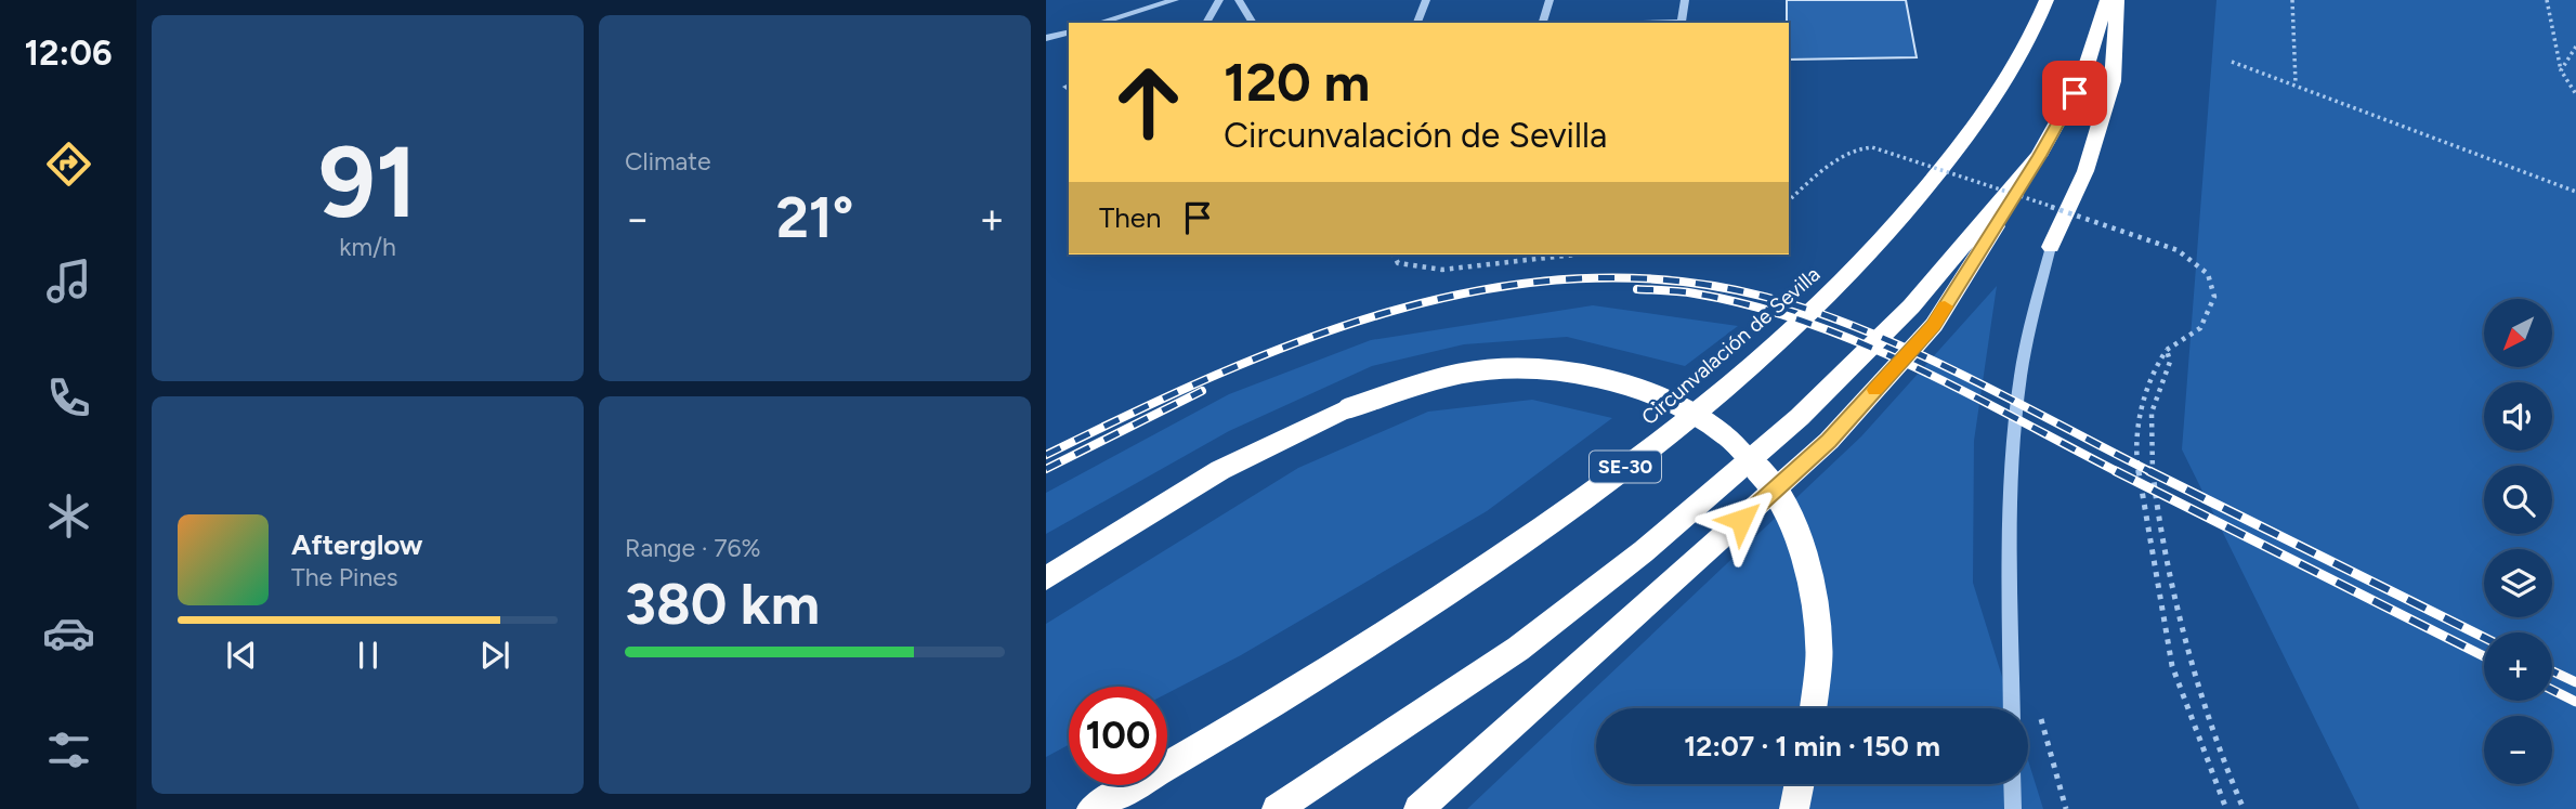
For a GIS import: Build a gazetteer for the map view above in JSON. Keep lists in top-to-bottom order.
{
  "streets": {
    "highway": ["Circunvalación de Sevilla", "SE-30"]
  },
  "north": "bottom left",
  "page": {
    "tabs": "12:06",
    "tile": [
      ["91", "km/h"],
      "Climate",
      ["Range · 76%", "380 km"]
    ],
    "turn": ["120 m", "Circunvalación de Sevilla"],
    "then": "Then",
    "heat": ["−", "21°", "+"],
    "map_buttons": ["+", "−"],
    "song": ["Afterglow", "The Pines"],
    "limit": "100",
    "trip": "12:07 · 1 min · 150 m"
  }
}
